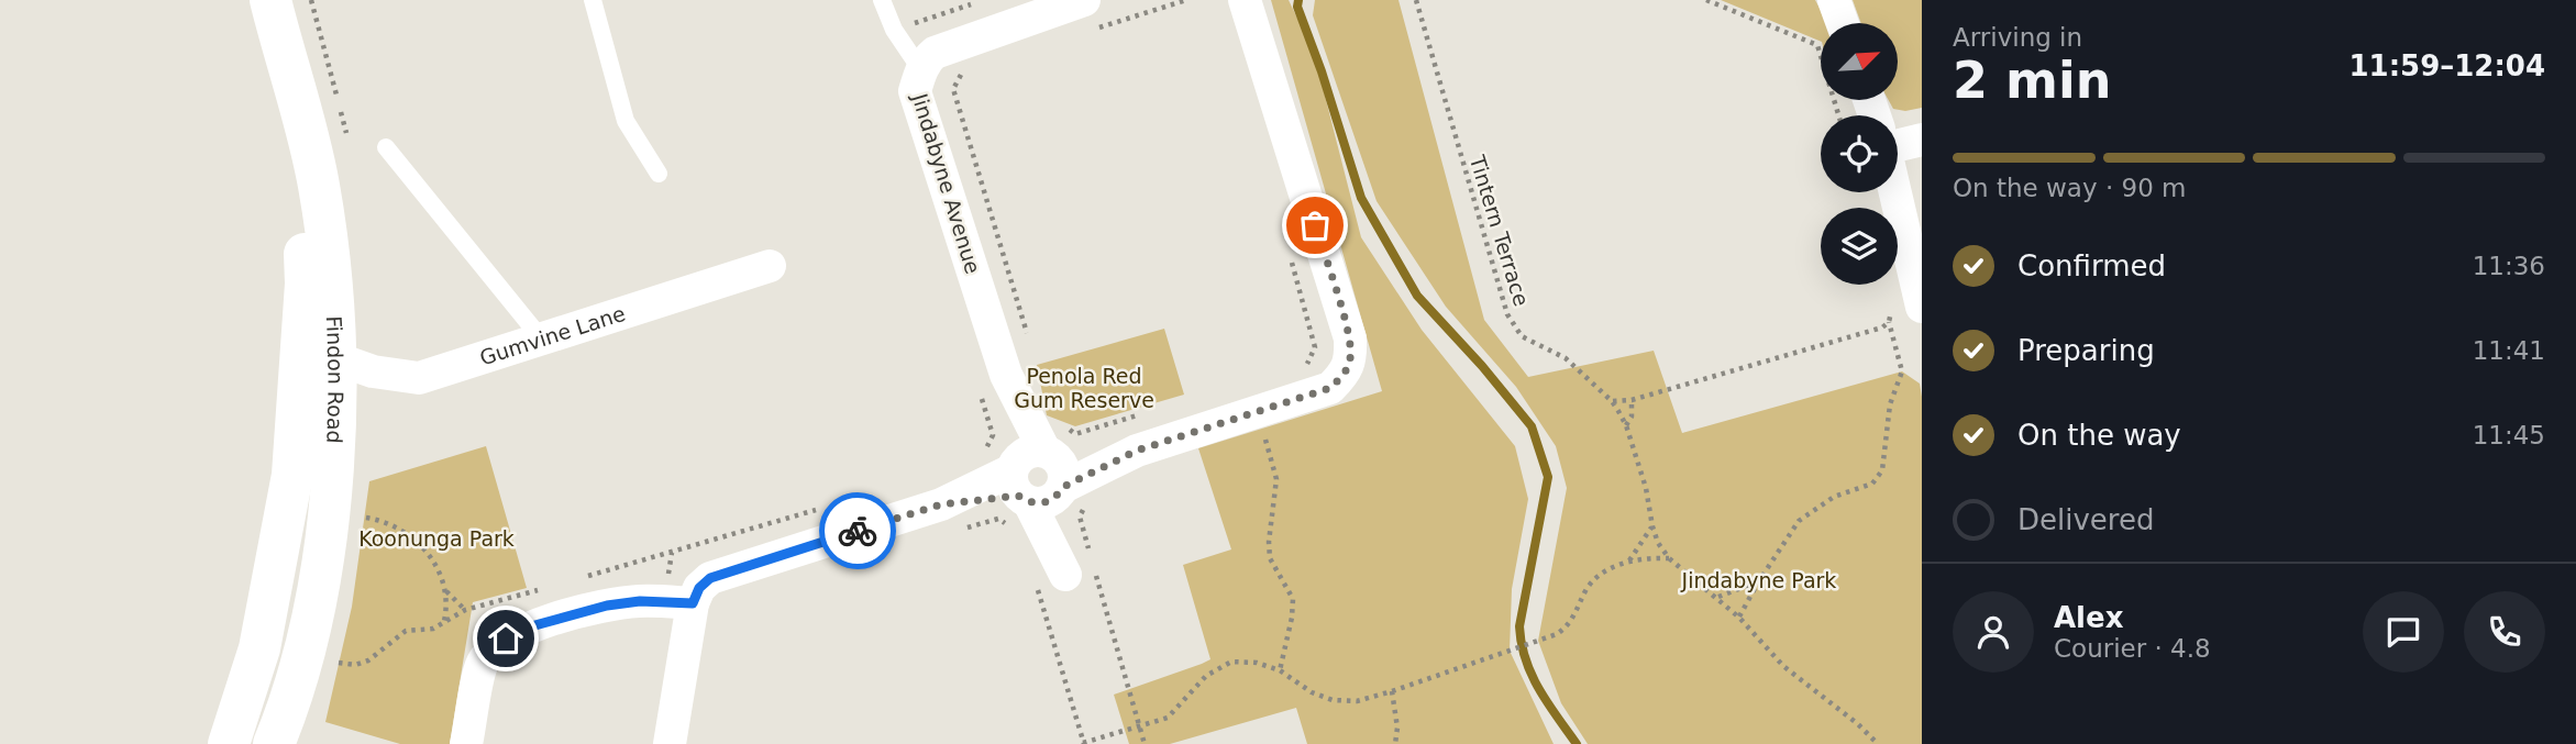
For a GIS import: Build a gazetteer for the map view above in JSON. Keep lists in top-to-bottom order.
{
  "streets": {
    "street": ["Jindabyne Avenue", "Gumvine Lane", "Findon Road"],
    "path": ["Tintern Terrace"]
  },
  "crossings": [
    ["Gumvine Lane", "Findon Road"]
  ],
  "parks": ["Penola Red Gum Reserve", "Koonunga Park", "Jindabyne Park"],
  "north": "top right",
  "page": {
    "heading": ["2 min", "Arriving in", "11:59–12:04"],
    "panel": ["Alex", "Courier · 4.8"],
    "bar": "On the way · 90 m",
    "list": [
      ["Confirmed", "11:36"],
      ["Preparing", "11:41"],
      ["On the way", "11:45"],
      "Delivered"
    ]
  }
}
